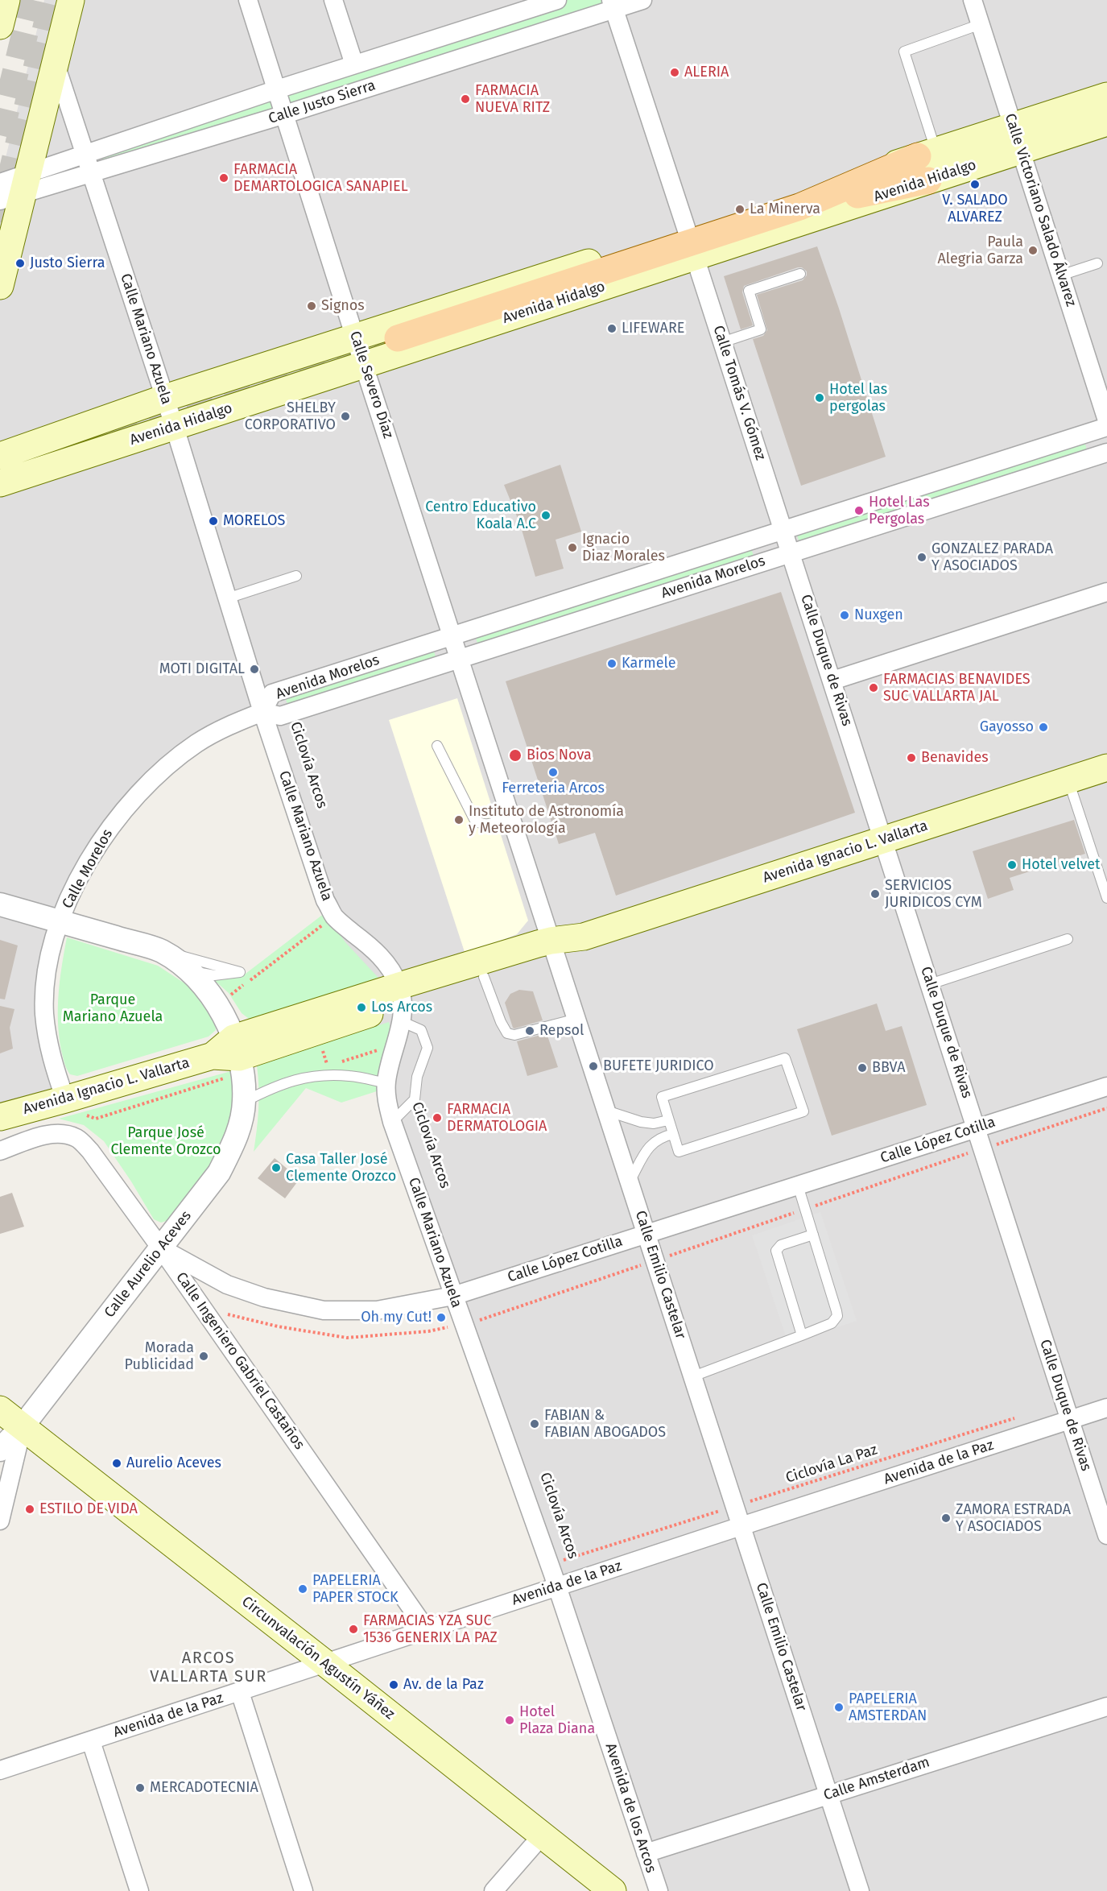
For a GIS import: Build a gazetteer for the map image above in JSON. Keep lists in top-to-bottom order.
{
  "streets": {
    "main road": ["Avenida Hidalgo", "Avenida Ignacio L. Vallarta", "Circunvalación Agustín Yáñez"],
    "street": [
      "Calle Justo Sierra",
      "Calle Victoriano Salado Álvarez",
      "Calle Mariano Azuela",
      "Calle Severo Díaz",
      "Calle Tomás V. Gómez",
      "Avenida Morelos",
      "Calle Duque de Rivas",
      "Calle Morelos",
      "Calle López Cotilla",
      "Calle Aurelio Aceves",
      "Calle Emilio Castelar",
      "Calle Ingeniero Gabriel Castaños",
      "Avenida de la Paz",
      "Calle Amsterdam",
      "Avenida de los Arcos"
    ],
    "path": ["Ciclovía Arcos", "Ciclovía La Paz"]
  },
  "crossings": [
    ["Calle Justo Sierra", "Calle Mariano Azuela"],
    ["Calle Justo Sierra", "Calle Severo Díaz"],
    ["Avenida Hidalgo", "Calle Victoriano Salado Álvarez"],
    ["Avenida Hidalgo", "Calle Mariano Azuela"],
    ["Avenida Hidalgo", "Calle Severo Díaz"],
    ["Avenida Hidalgo", "Calle Tomás V. Gómez"],
    ["Calle Mariano Azuela", "Avenida Morelos"],
    ["Calle Mariano Azuela", "Ciclovía Arcos"],
    ["Calle Mariano Azuela", "Avenida Ignacio L. Vallarta"],
    ["Calle Mariano Azuela", "Calle Morelos"],
    ["Calle Mariano Azuela", "Calle López Cotilla"],
    ["Calle Mariano Azuela", "Avenida de la Paz"],
    ["Calle Mariano Azuela", "Avenida de los Arcos"],
    ["Calle Severo Díaz", "Avenida Morelos"],
    ["Calle Severo Díaz", "Calle Emilio Castelar"],
    ["Calle Tomás V. Gómez", "Avenida Morelos"],
    ["Calle Tomás V. Gómez", "Calle Duque de Rivas"],
    ["Avenida Morelos", "Calle Duque de Rivas"],
    ["Avenida Morelos", "Calle Morelos"],
    ["Avenida Morelos", "Calle Emilio Castelar"],
    ["Calle Duque de Rivas", "Avenida Ignacio L. Vallarta"],
    ["Calle Duque de Rivas", "Calle López Cotilla"],
    ["Calle Duque de Rivas", "Avenida de la Paz"],
    ["Ciclovía Arcos", "Avenida de la Paz"],
    ["Ciclovía Arcos", "Ciclovía La Paz"],
    ["Ciclovía Arcos", "Avenida de los Arcos"],
    ["Avenida Ignacio L. Vallarta", "Calle Morelos"],
    ["Avenida Ignacio L. Vallarta", "Calle Aurelio Aceves"],
    ["Avenida Ignacio L. Vallarta", "Calle Emilio Castelar"],
    ["Calle López Cotilla", "Calle Aurelio Aceves"],
    ["Calle López Cotilla", "Calle Emilio Castelar"],
    ["Calle López Cotilla", "Calle Ingeniero Gabriel Castaños"],
    ["Calle Aurelio Aceves", "Calle Ingeniero Gabriel Castaños"],
    ["Calle Aurelio Aceves", "Circunvalación Agustín Yáñez"],
    ["Calle Emilio Castelar", "Avenida de la Paz"],
    ["Calle Emilio Castelar", "Ciclovía La Paz"],
    ["Calle Emilio Castelar", "Calle Amsterdam"],
    ["Calle Ingeniero Gabriel Castaños", "Avenida de la Paz"],
    ["Avenida de la Paz", "Circunvalación Agustín Yáñez"],
    ["Avenida de la Paz", "Avenida de los Arcos"],
    ["Calle Amsterdam", "Avenida de los Arcos"]
  ],
  "districts": ["ARCOS VALLARTA SUR"],
  "parks": ["Parque Mariano Azuela", "Parque José Clemente Orozco"],
  "places": [
    "ALERIA",
    "FARMACIA NUEVA RITZ",
    "FARMACIA DEMARTOLOGICA SANAPIEL",
    "V. SALADO ALVAREZ",
    "La Minerva",
    "Paula Alegria Garza",
    "Justo Sierra",
    "Signos",
    "LIFEWARE",
    "Hotel las pergolas",
    "SHELBY CORPORATIVO",
    "Hotel Las Pergolas",
    "Centro Educativo Koala A.C",
    "MORELOS",
    "Ignacio Diaz Morales",
    "GONZALEZ PARADA Y ASOCIADOS",
    "Nuxgen",
    "Karmele",
    "MOTI DIGITAL",
    "FARMACIAS BENAVIDES SUC VALLARTA JAL",
    "Gayosso",
    "Bios Nova",
    "Benavides",
    "Ferreteria Arcos",
    "Instituto de Astronomía y Meteorología",
    "Hotel velvet",
    "SERVICIOS JURIDICOS CYM",
    "Los Arcos",
    "Repsol",
    "BUFETE JURIDICO",
    "BBVA",
    "FARMACIA DERMATOLOGIA",
    "Casa Taller José Clemente Orozco",
    "Oh my Cut!",
    "Morada Publicidad",
    "FABIAN & FABIAN ABOGADOS",
    "Aurelio Aceves",
    "ESTILO DE VIDA",
    "ZAMORA ESTRADA Y ASOCIADOS",
    "PAPELERIA PAPER STOCK",
    "FARMACIAS YZA SUC 1536 GENERIX LA PAZ",
    "Av. de la Paz",
    "PAPELERIA AMSTERDAN",
    "Hotel Plaza Diana",
    "MERCADOTECNIA"
  ]
}
